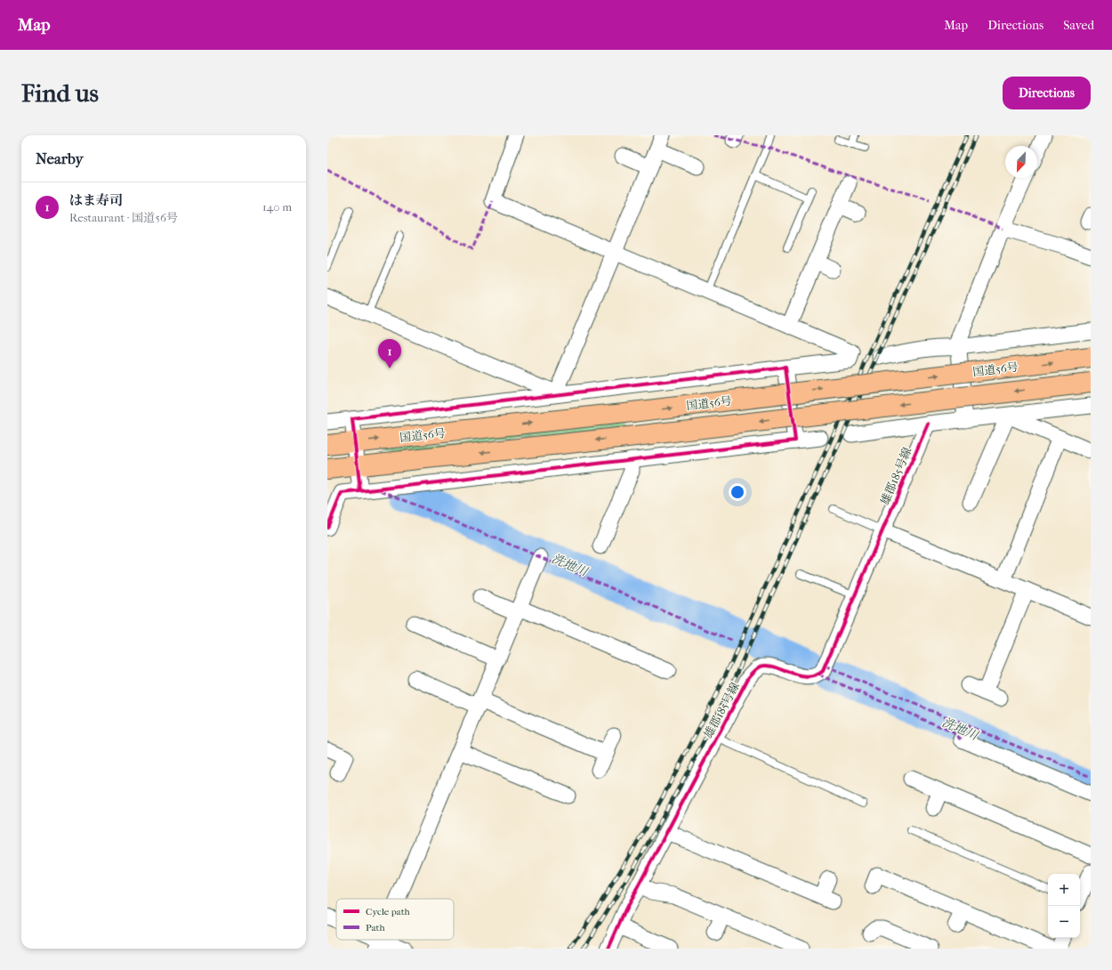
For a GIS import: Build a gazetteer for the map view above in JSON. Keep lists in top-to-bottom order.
{
  "streets": {
    "highway": ["国道56号"],
    "street": ["雄郡185号線"]
  },
  "water": ["洗地川"],
  "legend": ["Cycle path", "Path"],
  "north": "bottom left",
  "page": {
    "header": "Map",
    "nav": ["Map", "Directions", "Saved"],
    "buttons": "Directions",
    "title": "Find us",
    "heading": "Nearby",
    "list": [
      {
        "mark": "1",
        "name": "はま寿司",
        "note": "Restaurant · 国道56号",
        "value": "140 m"
      }
    ],
    "pins": "1",
    "map_buttons": ["+", "−"]
  }
}
